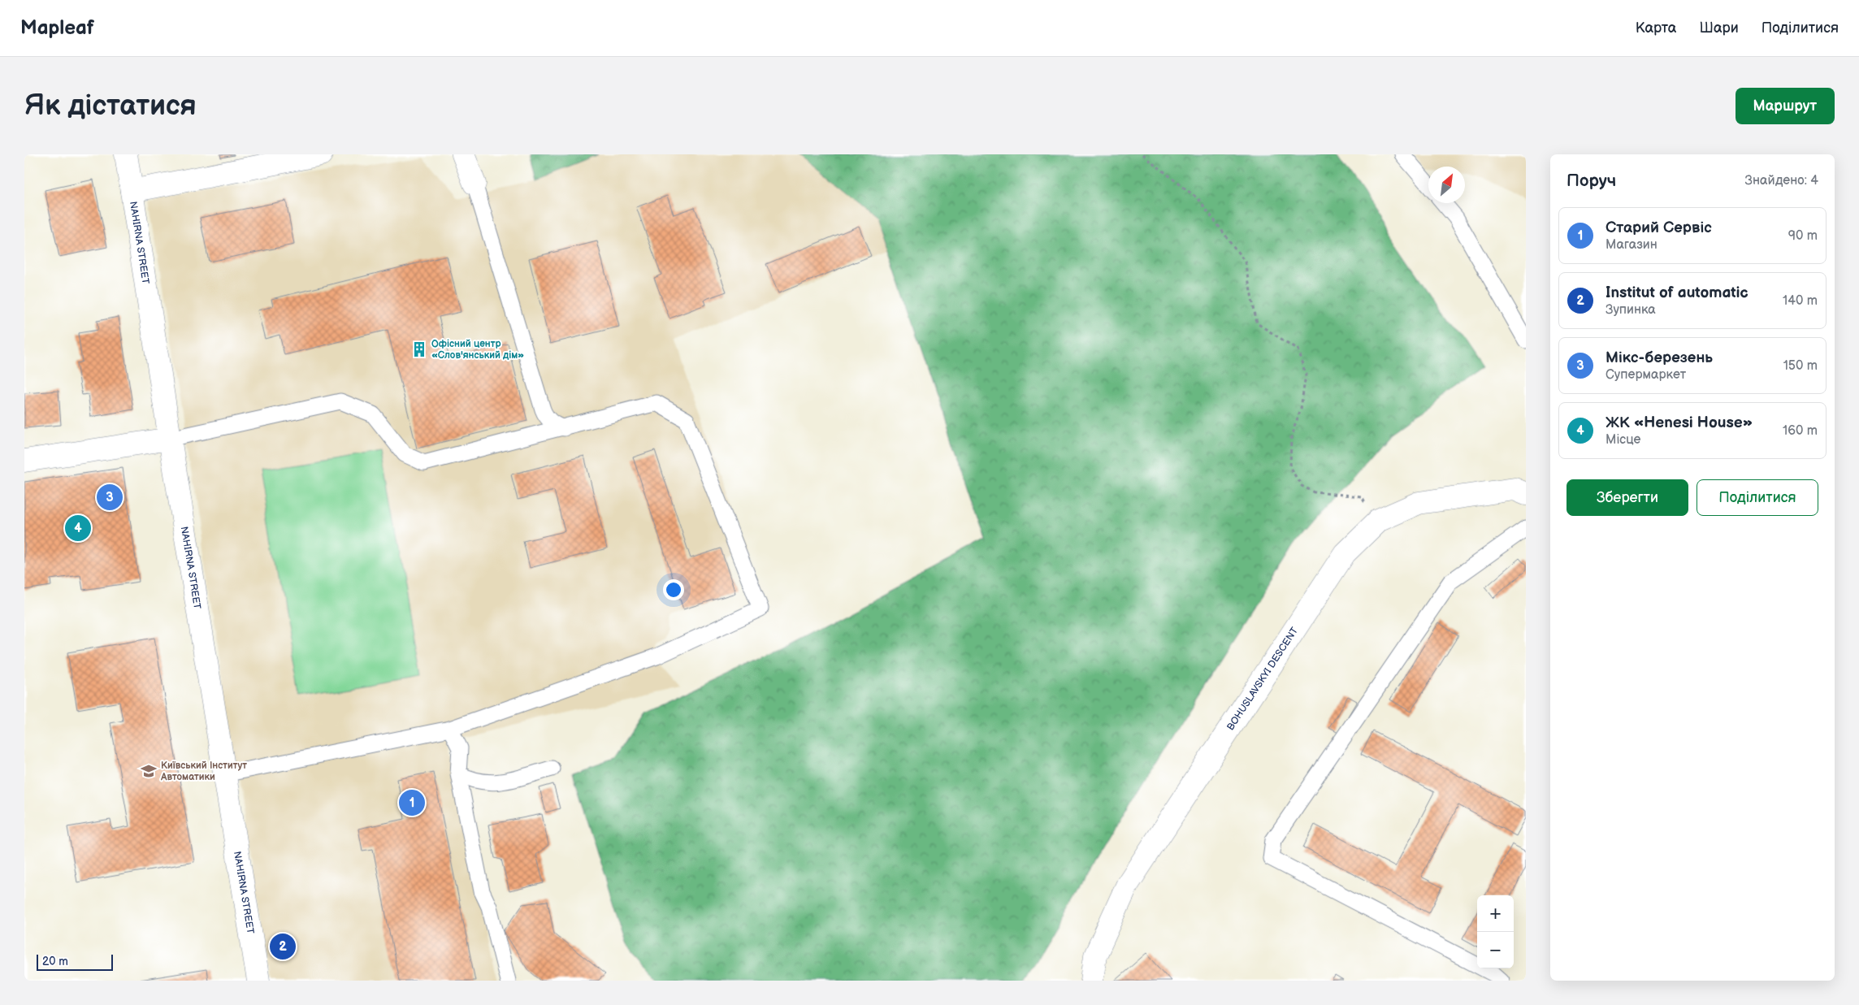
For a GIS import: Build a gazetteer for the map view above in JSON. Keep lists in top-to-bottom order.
{
  "streets": {
    "street": ["NAHIRNA STREET", "BOHUSLAVSKYI DESCENT"]
  },
  "places": {
    "building": ["Офісний центр «Слов'янський дім»"],
    "school or university": ["Київський Інститут Автоматики"]
  },
  "scale_bar": "20 m",
  "north": "top right",
  "page": {
    "header": "Mapleaf",
    "nav": ["Карта", "Шари", "Поділитися"],
    "buttons": [
      "Маршрут",
      ["Зберегти", "Поділитися"]
    ],
    "title": "Як дістатися",
    "heading": ["Поруч", "Знайдено: 4"],
    "list": [
      {
        "mark": "1",
        "name": "Старий Сервіс",
        "note": "Магазин",
        "value": "90 m"
      },
      {
        "mark": "2",
        "name": "Institut of automatic",
        "note": "Зупинка",
        "value": "140 m"
      },
      {
        "mark": "3",
        "name": "Мікс-березень",
        "note": "Супермаркет",
        "value": "150 m"
      },
      {
        "mark": "4",
        "name": "ЖК «Henesi House»",
        "note": "Місце",
        "value": "160 m"
      }
    ],
    "pins": [
      "3",
      "4",
      "1",
      "2"
    ],
    "map_buttons": ["+", "−"],
    "scale": "20 m"
  }
}
